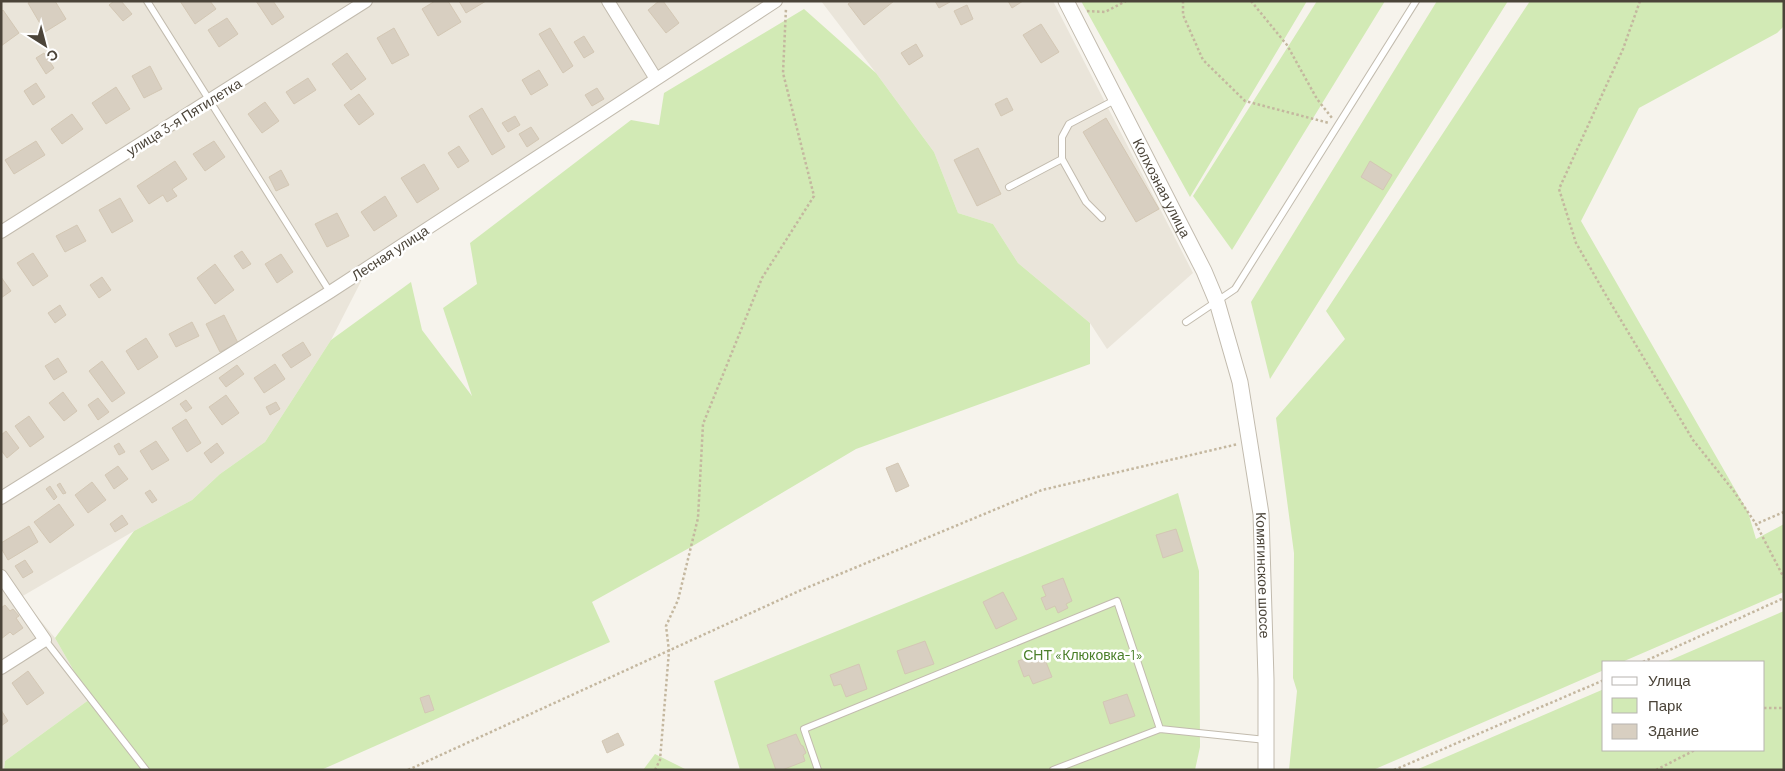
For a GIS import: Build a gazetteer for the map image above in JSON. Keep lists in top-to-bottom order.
{
  "streets": {
    "street": [
      "улица 3-я Пятилетка",
      "Колхозная улица",
      "Лесная улица",
      "Комягинское шоссе"
    ]
  },
  "crossings": [
    ["Колхозная улица", "Комягинское шоссе"]
  ],
  "parks": ["СНТ «Клюковка-1»"],
  "legend": ["Улица", "Парк", "Здание"],
  "north": "bottom right"
}
